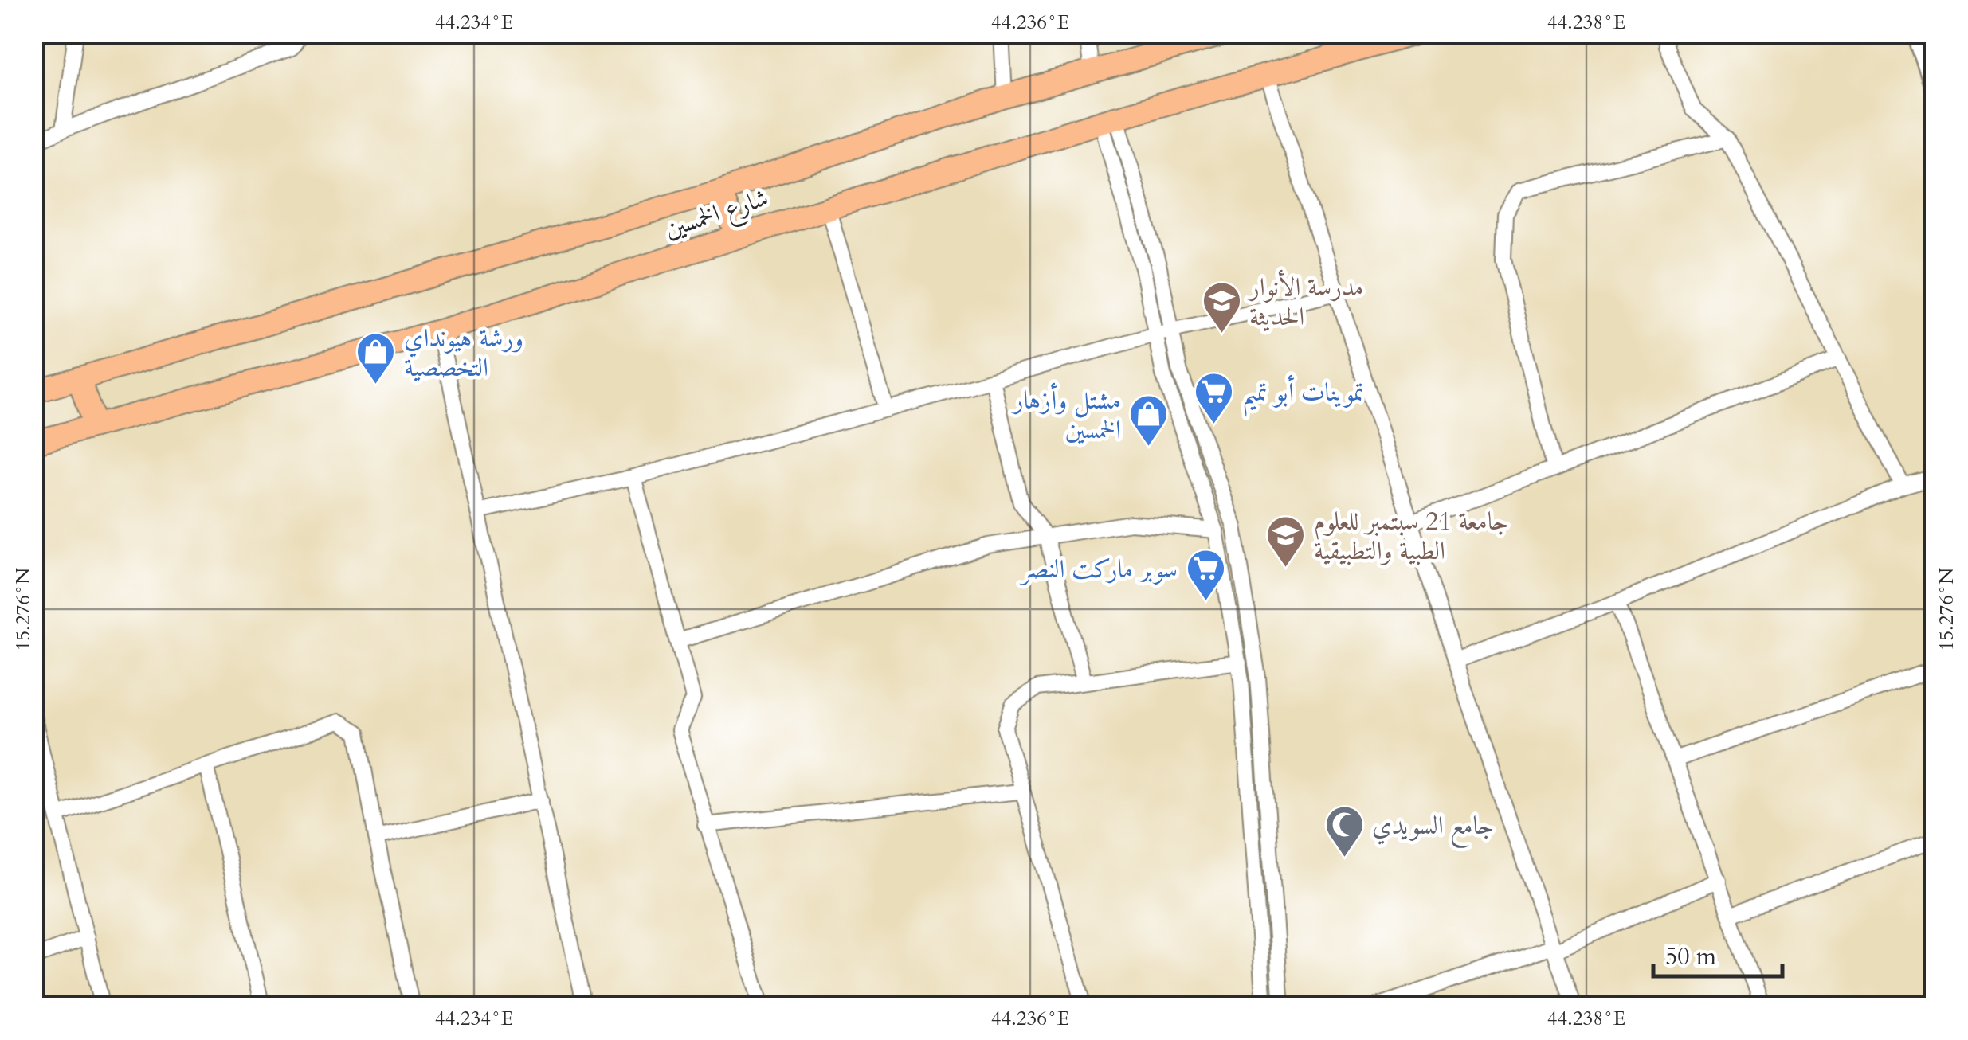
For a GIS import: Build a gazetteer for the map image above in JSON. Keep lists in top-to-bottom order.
{
  "streets": {
    "main road": ["شارع الخمسين"]
  },
  "places": {
    "school or university": ["مدرسة الأنوار الحديثة", "جامعة 21 سبتمبر للعلوم الطبية والتطبيقية"],
    "shop": ["ورشة هيونداي التخصصية", "مشتل وأزهار الخمسين"],
    "supermarket": ["تموينات أبو تميم", "سوبر ماركت النصر"],
    "mosque": ["جامع السويدي"]
  },
  "scale_bar": "50 m",
  "coordinates": [
    "44.234°E",
    "44.236°E",
    "44.238°E",
    "15.276°N"
  ]
}
